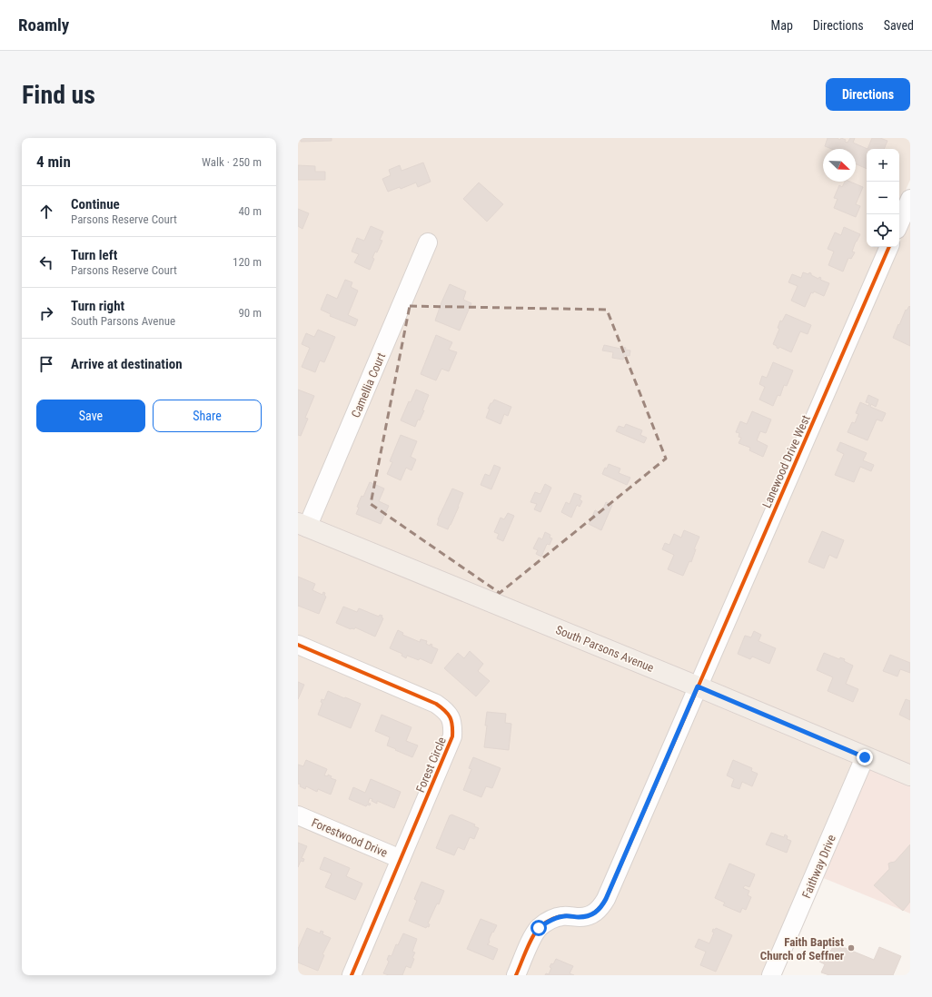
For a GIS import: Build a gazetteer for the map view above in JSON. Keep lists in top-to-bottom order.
{
  "streets": {
    "main road": ["South Parsons Avenue"],
    "street": [
      "Camellia Court",
      "Lanewood Drive West",
      "Forest Circle",
      "Forestwood Drive",
      "Faithway Drive"
    ]
  },
  "crossings": [
    ["Camellia Court", "South Parsons Avenue"],
    ["Lanewood Drive West", "South Parsons Avenue"],
    ["South Parsons Avenue", "Faithway Drive"],
    ["Forest Circle", "Forestwood Drive"]
  ],
  "places": ["Faith Baptist Church of Seffner"],
  "north": "bottom right",
  "page": {
    "header": "Roamly",
    "nav": ["Map", "Directions", "Saved"],
    "buttons": [
      "Directions",
      ["Save", "Share"]
    ],
    "title": "Find us",
    "heading": ["4 min", "Walk · 250 m"],
    "map_buttons": ["+", "−"],
    "list": [
      ["Continue", "Parsons Reserve Court", "40 m"],
      ["Turn left", "Parsons Reserve Court", "120 m"],
      ["Turn right", "South Parsons Avenue", "90 m"],
      "Arrive at destination"
    ]
  }
}
